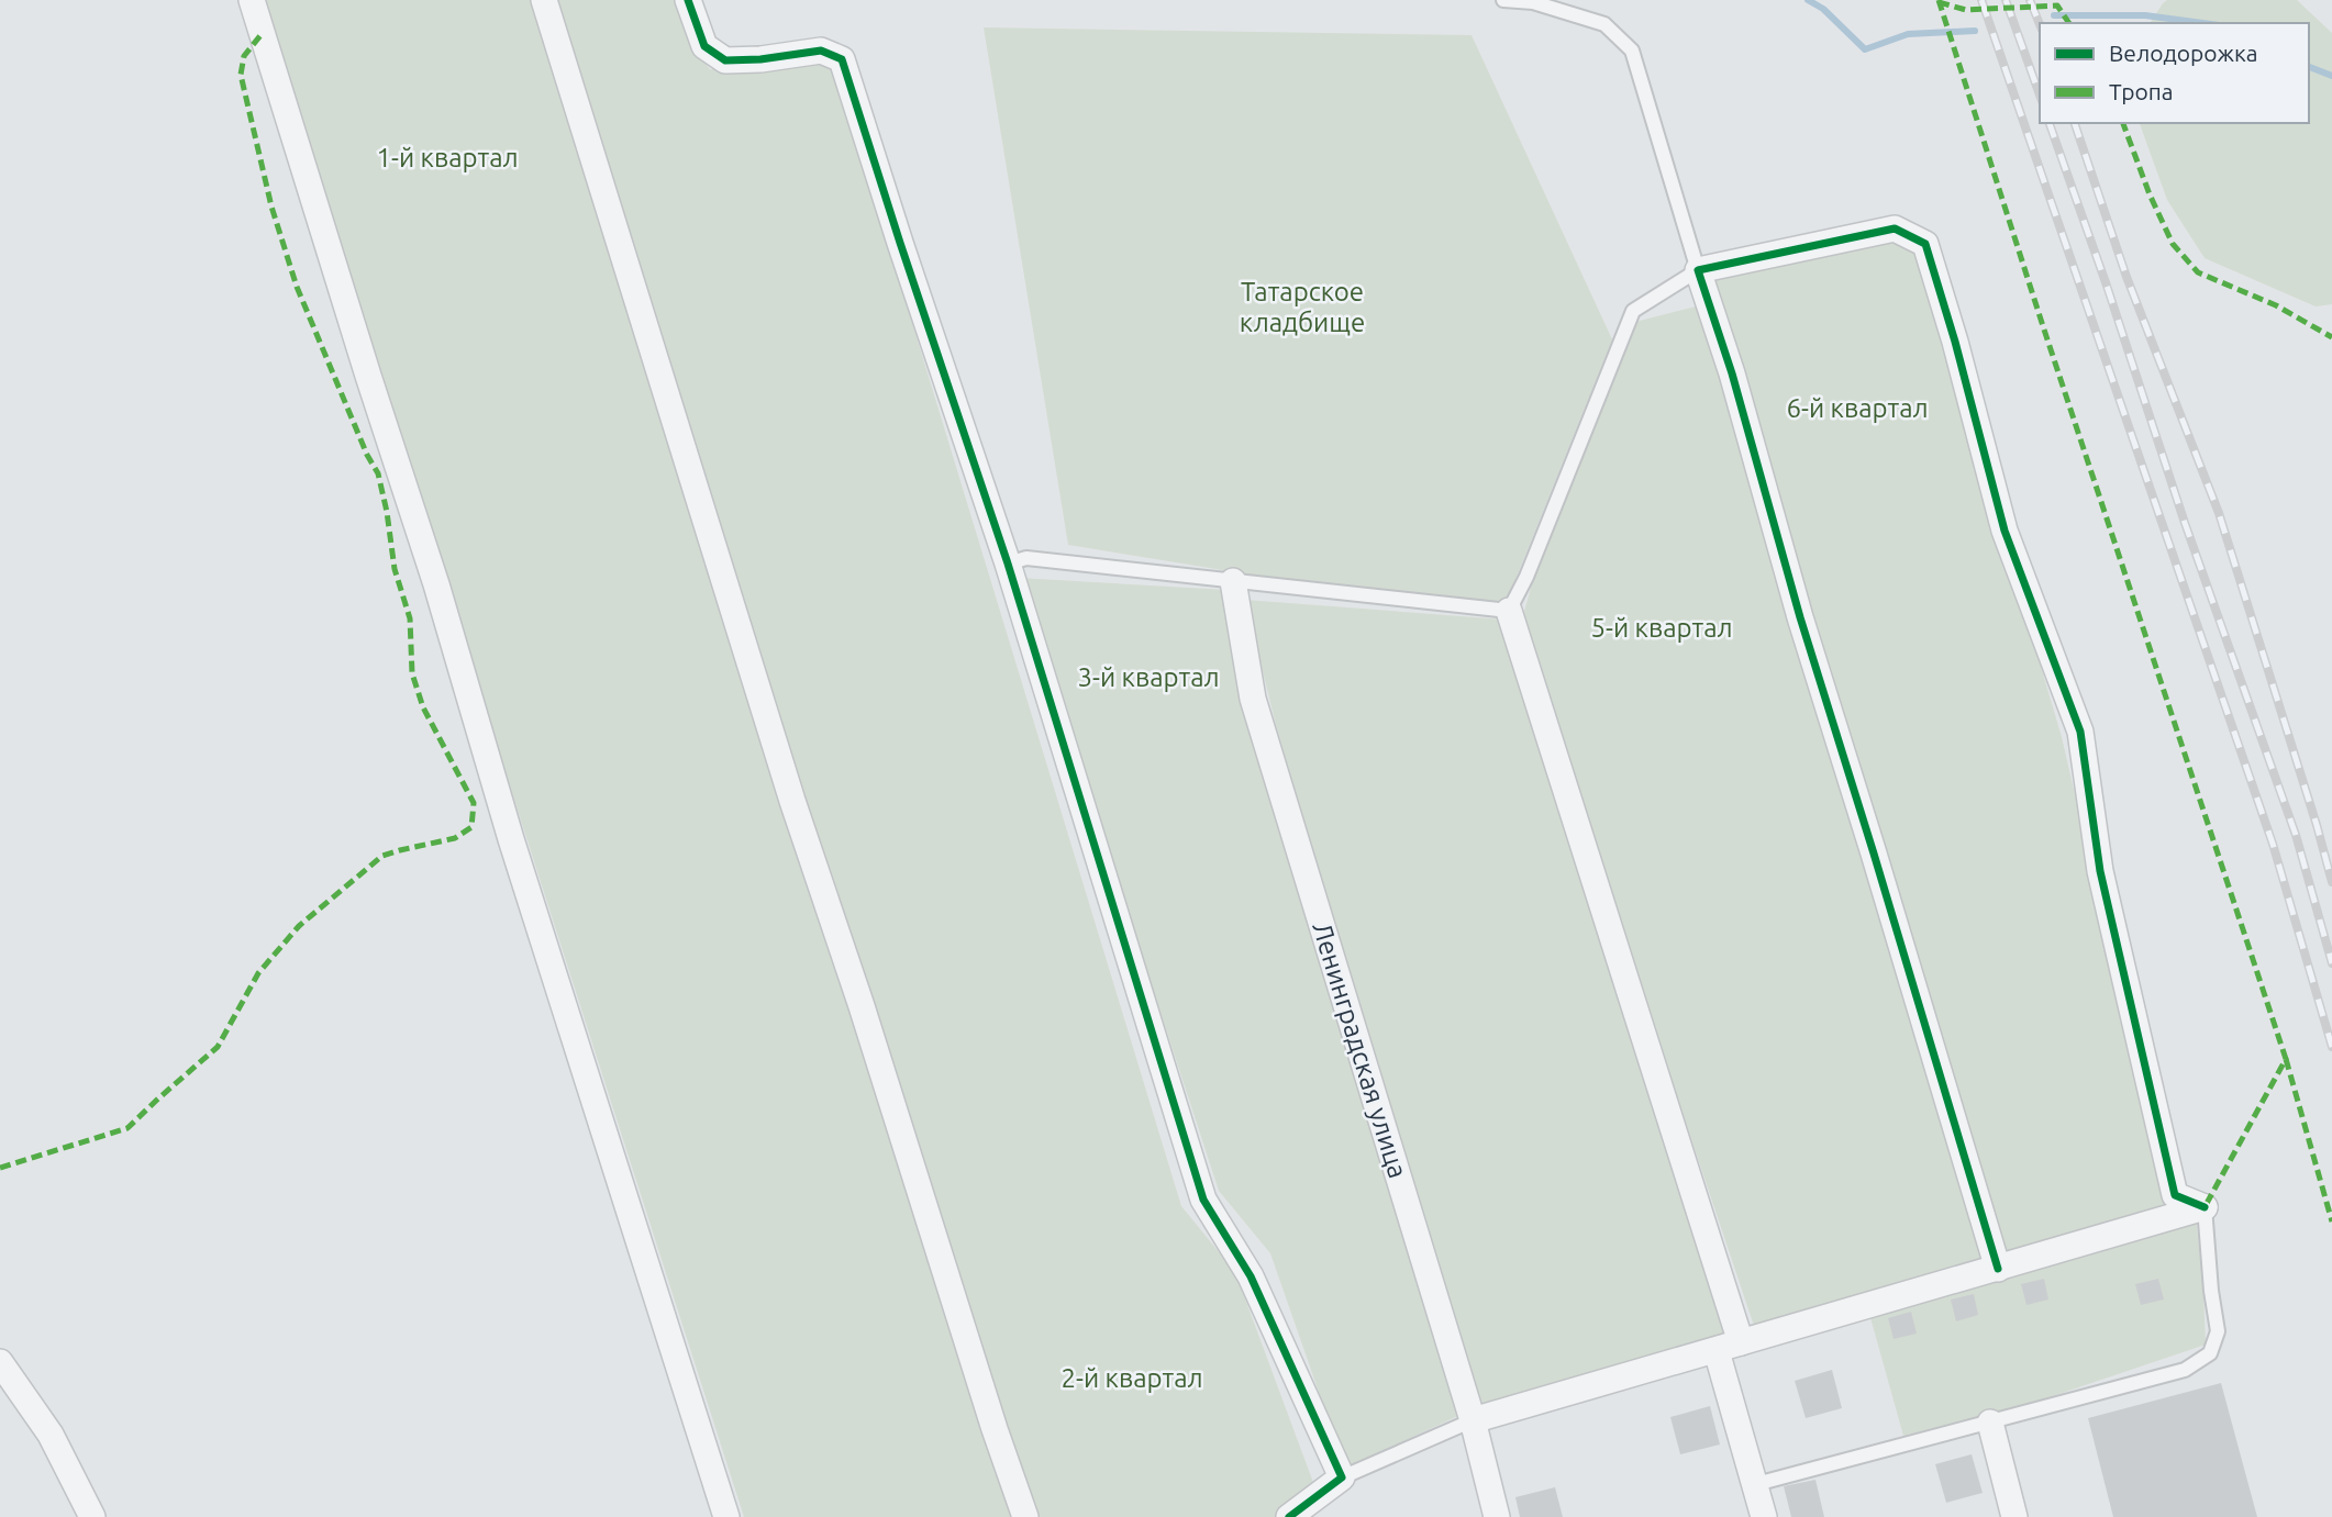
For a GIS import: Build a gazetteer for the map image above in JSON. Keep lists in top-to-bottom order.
{
  "streets": {
    "street": ["Ленинградская улица"]
  },
  "parks": [
    "1-й квартал",
    "Татарское кладбище",
    "6-й квартал",
    "5-й квартал",
    "3-й квартал",
    "2-й квартал"
  ],
  "legend": ["Велодорожка", "Тропа"]
}
